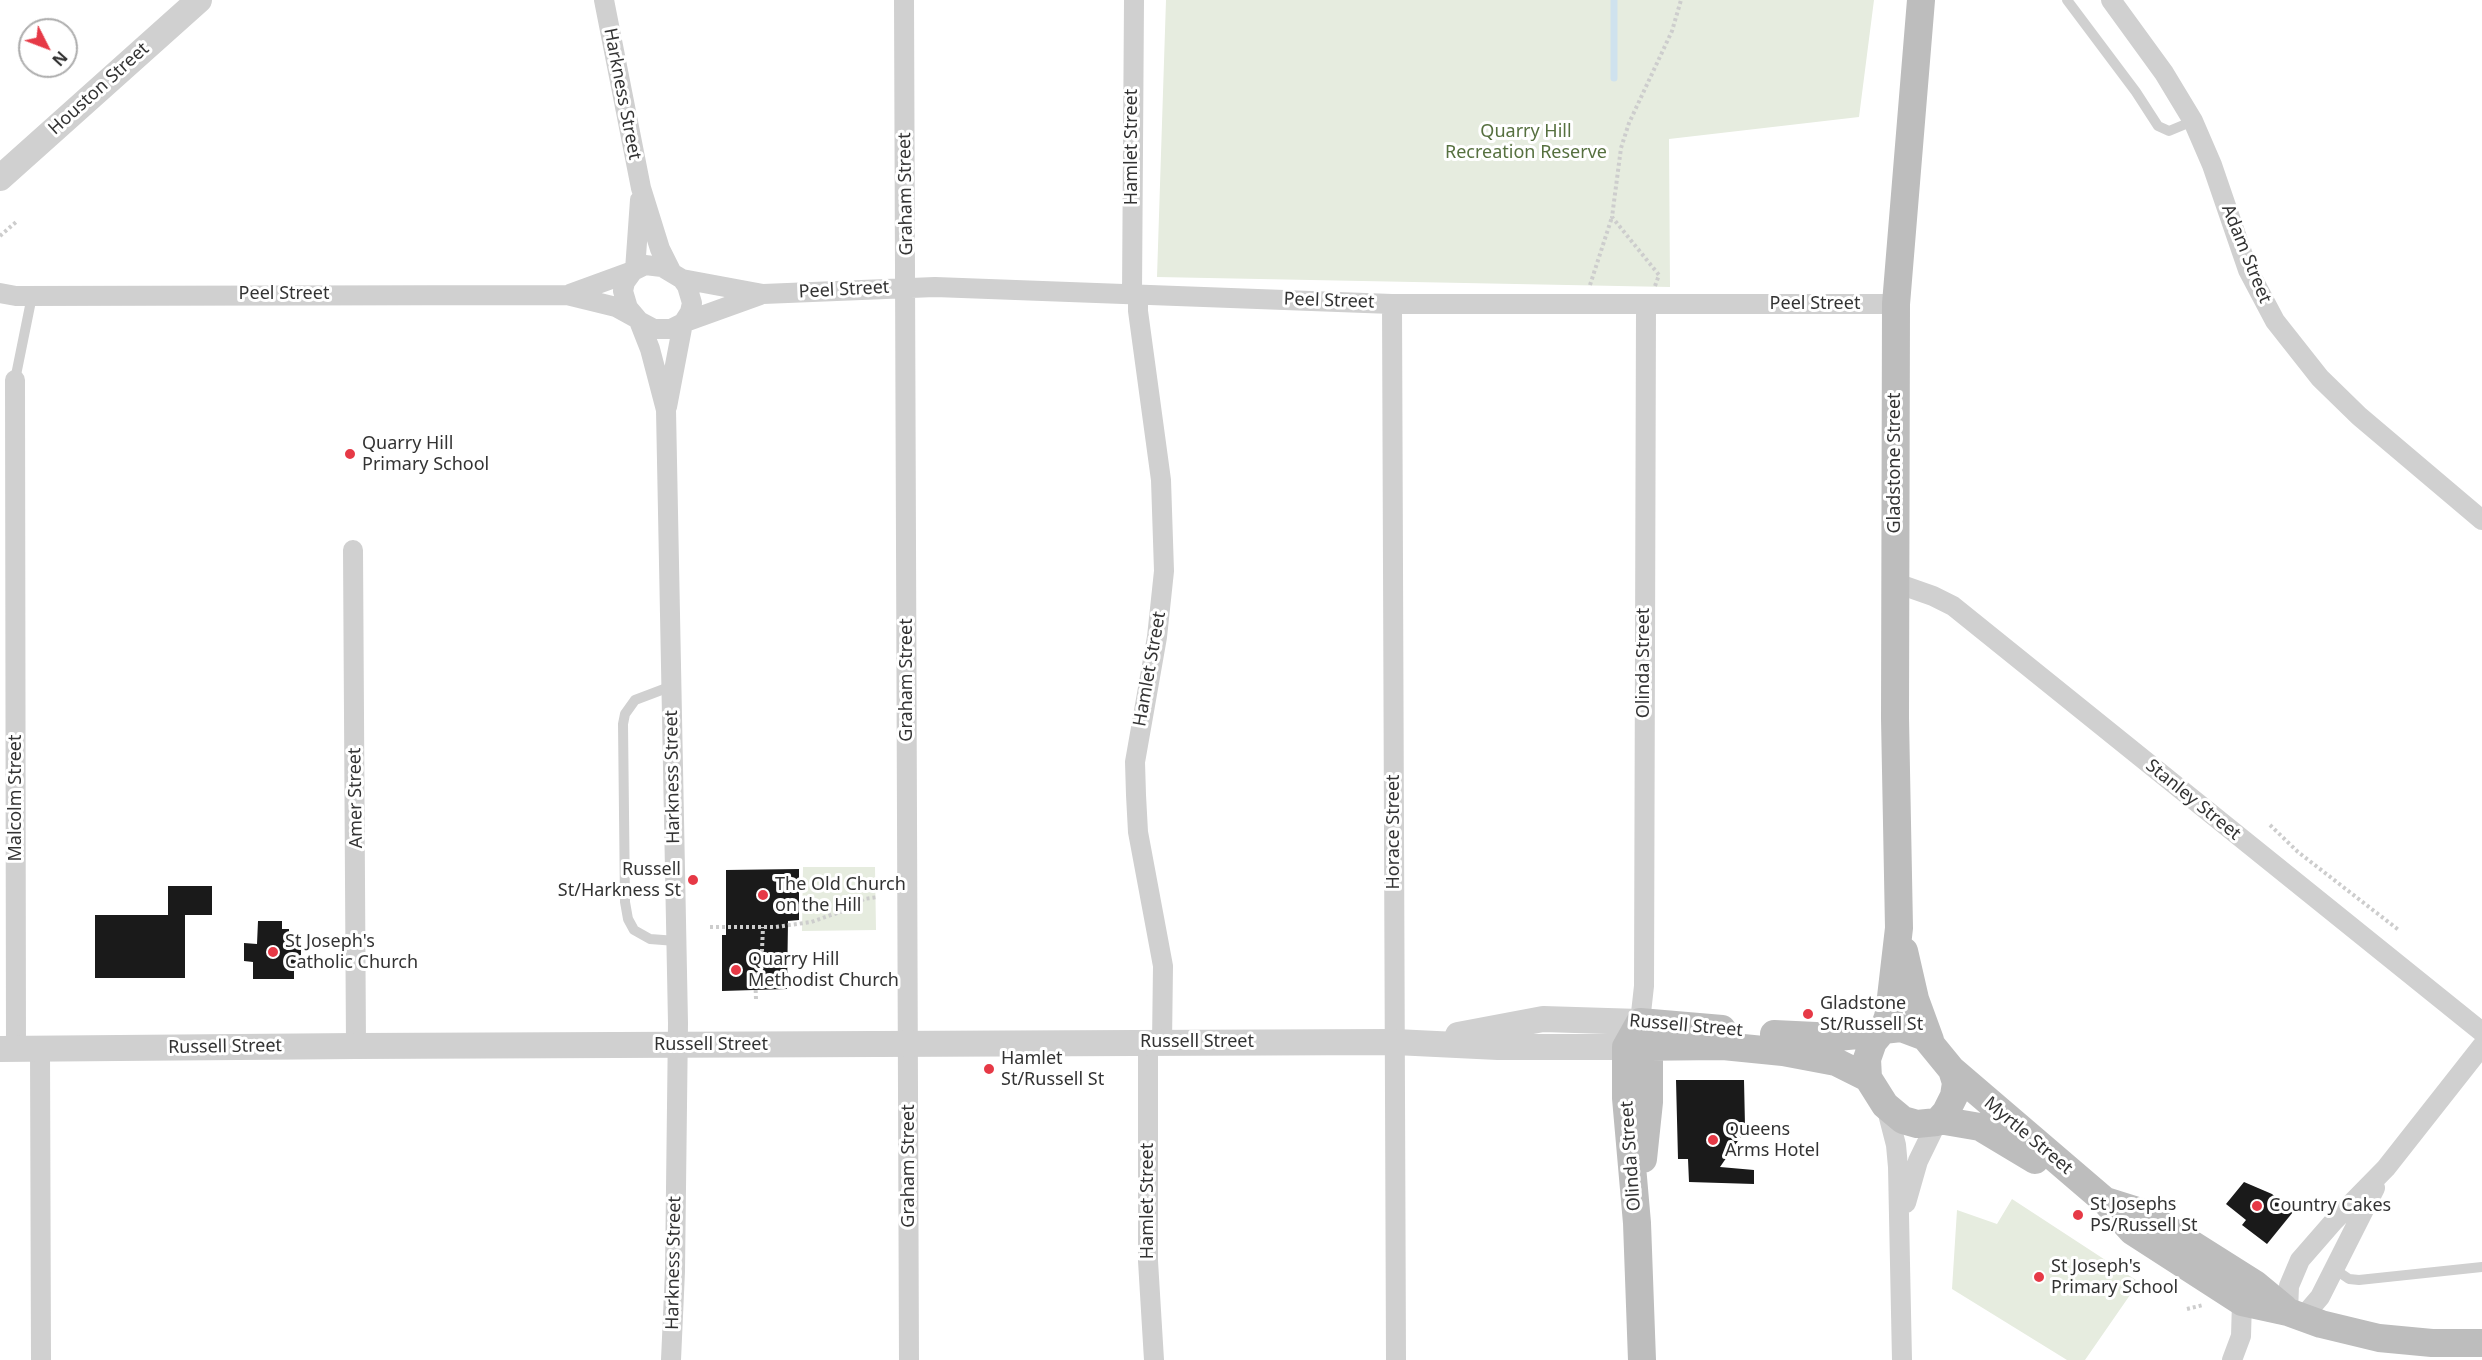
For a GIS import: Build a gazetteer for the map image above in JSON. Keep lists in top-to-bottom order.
{
  "streets": {
    "main road": [
      "Gladstone Street",
      "Olinda Street",
      "Russell Street",
      "Myrtle Street"
    ],
    "street": [
      "Houston Street",
      "Harkness Street",
      "Hamlet Street",
      "Graham Street",
      "Adam Street",
      "Peel Street",
      "Malcolm Street",
      "Amer Street",
      "Stanley Street",
      "Horace Street"
    ]
  },
  "crossings": [
    ["Harkness Street", "Peel Street"],
    ["Harkness Street", "Russell Street"],
    ["Hamlet Street", "Peel Street"],
    ["Hamlet Street", "Russell Street"],
    ["Graham Street", "Peel Street"],
    ["Graham Street", "Russell Street"],
    ["Peel Street", "Gladstone Street"],
    ["Peel Street", "Olinda Street"],
    ["Peel Street", "Malcolm Street"],
    ["Peel Street", "Horace Street"],
    ["Gladstone Street", "Stanley Street"],
    ["Gladstone Street", "Russell Street"],
    ["Gladstone Street", "Myrtle Street"],
    ["Olinda Street", "Russell Street"],
    ["Malcolm Street", "Russell Street"],
    ["Amer Street", "Russell Street"],
    ["Horace Street", "Russell Street"],
    ["Russell Street", "Myrtle Street"]
  ],
  "parks": ["Quarry Hill Recreation Reserve"],
  "places": [
    "Quarry Hill Primary School",
    "Russell St/Harkness St",
    "The Old Church on the Hill",
    "St Joseph's Catholic Church",
    "Quarry Hill Methodist Church",
    "Gladstone St/Russell St",
    "Hamlet St/Russell St",
    "Queens Arms Hotel",
    "Country Cakes",
    "St Josephs PS/Russell St",
    "St Joseph's Primary School"
  ],
  "north": "bottom right"
}
